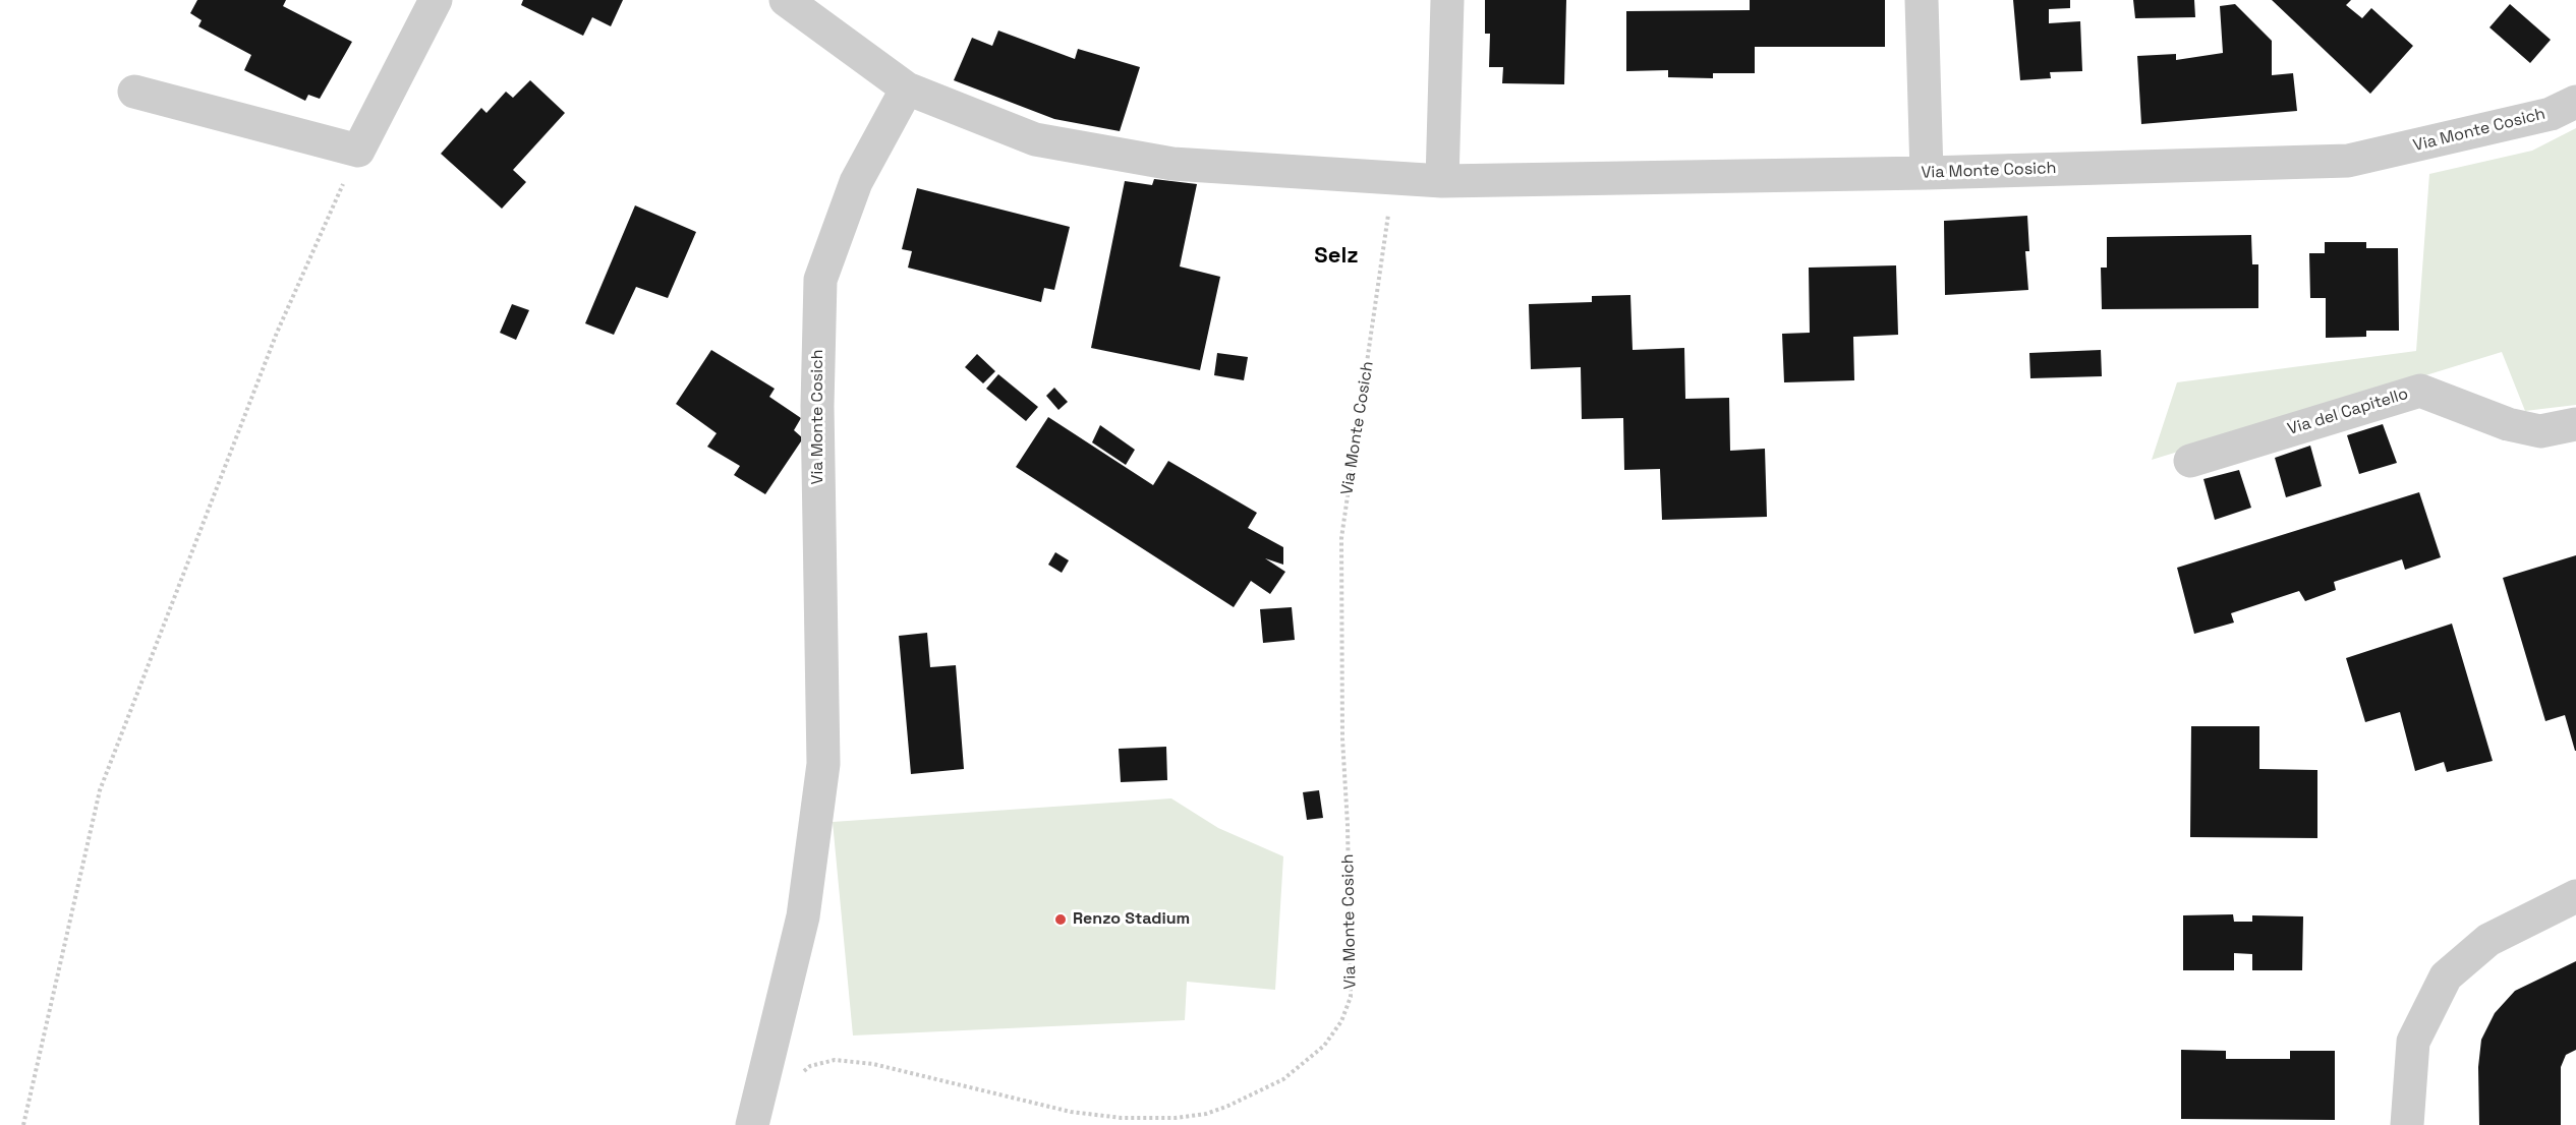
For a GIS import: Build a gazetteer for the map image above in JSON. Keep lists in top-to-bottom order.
{
  "streets": {
    "street": ["Via Monte Cosich", "Via del Capitello"]
  },
  "districts": ["Selz"],
  "places": ["Renzo Stadium"]
}
